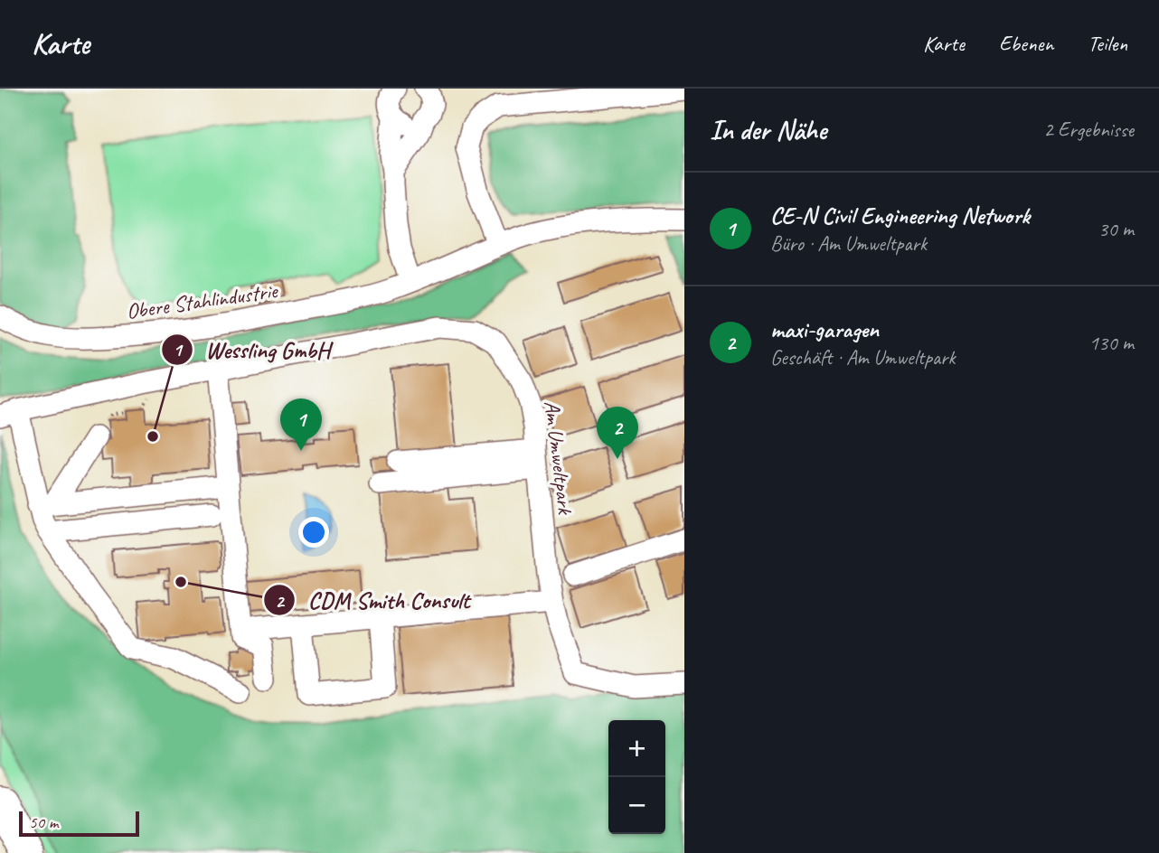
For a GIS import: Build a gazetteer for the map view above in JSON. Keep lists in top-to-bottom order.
{
  "streets": {
    "street": ["Obere Stahlindustrie", "Am Umweltpark"]
  },
  "places": ["Wessling GmbH", "CDM Smith Consult"],
  "scale_bar": "50 m",
  "page": {
    "header": "Karte",
    "nav": ["Karte", "Ebenen", "Teilen"],
    "heading": ["In der Nähe", "2 Ergebnisse"],
    "list": [
      {
        "mark": "1",
        "name": "CE-N Civil Engineering Network",
        "note": "Büro · Am Umweltpark",
        "value": "30 m"
      },
      {
        "mark": "2",
        "name": "maxi-garagen",
        "note": "Geschäft · Am Umweltpark",
        "value": "130 m"
      }
    ],
    "pins": ["1", "2"],
    "map_buttons": ["+", "−"],
    "scale": "50 m"
  }
}
